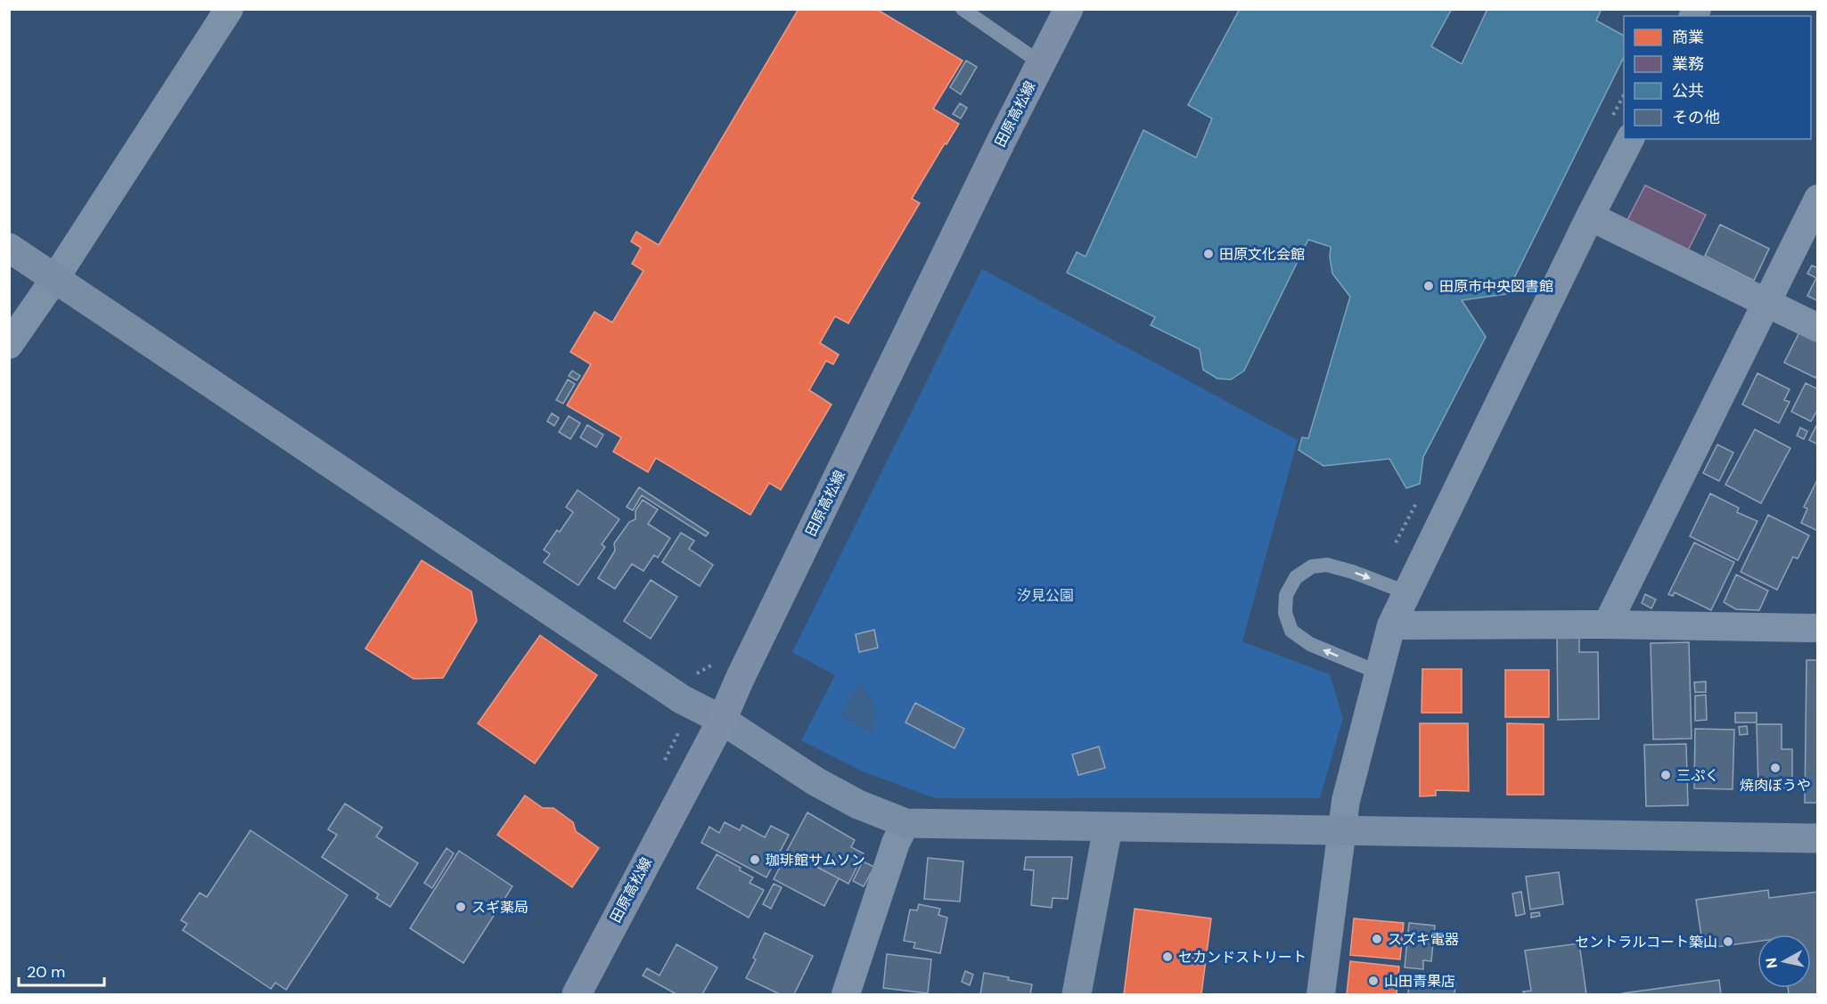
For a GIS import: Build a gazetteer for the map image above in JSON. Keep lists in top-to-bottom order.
{
  "streets": {
    "main road": ["田原高松線"]
  },
  "parks": ["汐見公園"],
  "places": [
    "田原文化会館",
    "田原市中央図書館",
    "焼肉ぼうや",
    "三ぷく",
    "珈琲館サムソン",
    "スギ薬局",
    "スズキ電器",
    "セントラルコート築山",
    "セカンドストリート",
    "山田青果店"
  ],
  "legend": [
    "商業",
    "業務",
    "公共",
    "その他"
  ],
  "scale_bar": "20 m",
  "north": "left"
}
